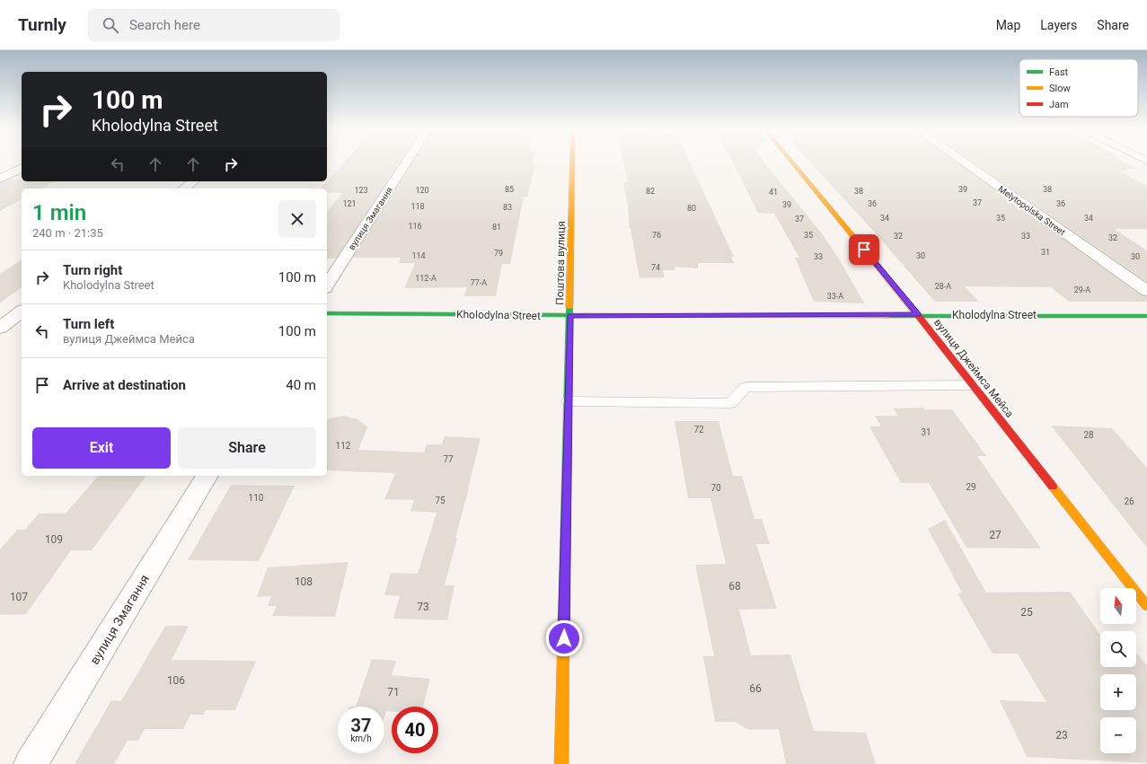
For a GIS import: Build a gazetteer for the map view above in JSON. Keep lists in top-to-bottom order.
{
  "streets": {
    "street": [
      "Melytopolska Street",
      "вулиця Змагання",
      "Поштова вулиця",
      "Kholodylna Street",
      "вулиця Джеймса Мейса"
    ]
  },
  "crossings": [
    ["Поштова вулиця", "Kholodylna Street"],
    ["Kholodylna Street", "вулиця Джеймса Мейса"]
  ],
  "house_numbers": [
    "85",
    "39",
    "38",
    "123",
    "120",
    "82",
    "38",
    "41",
    "37",
    "121",
    "36",
    "36",
    "39",
    "118",
    "83",
    "80",
    "34",
    "35",
    "34",
    "37",
    "116",
    "81",
    "76",
    "35",
    "32",
    "33",
    "32",
    "31",
    "79",
    "114",
    "30",
    "33",
    "30",
    "74",
    "112-А",
    "77-А",
    "28-А",
    "29-А",
    "33-А",
    "72",
    "31",
    "28",
    "112",
    "77",
    "29",
    "70",
    "110",
    "75",
    "26",
    "27",
    "109",
    "108",
    "68",
    "107",
    "73",
    "25",
    "106",
    "66",
    "71",
    "23"
  ],
  "legend": ["Fast", "Slow", "Jam"],
  "north": "top",
  "page": {
    "header": "Turnly",
    "search": "Search here",
    "nav": ["Map", "Layers", "Share"],
    "turn": ["100 m", "Kholodylna Street"],
    "heading": ["1 min", "240 m · 21:35"],
    "list": [
      {
        "name": "Turn right",
        "note": "Kholodylna Street",
        "value": "100 m"
      },
      {
        "name": "Turn left",
        "note": "вулиця Джеймса Мейса",
        "value": "100 m"
      },
      {
        "name": "Arrive at destination",
        "value": "40 m"
      }
    ],
    "buttons": ["Exit", "Share"],
    "map_buttons": ["+", "−"],
    "speed": "37 km/h",
    "limit": "40"
  }
}
